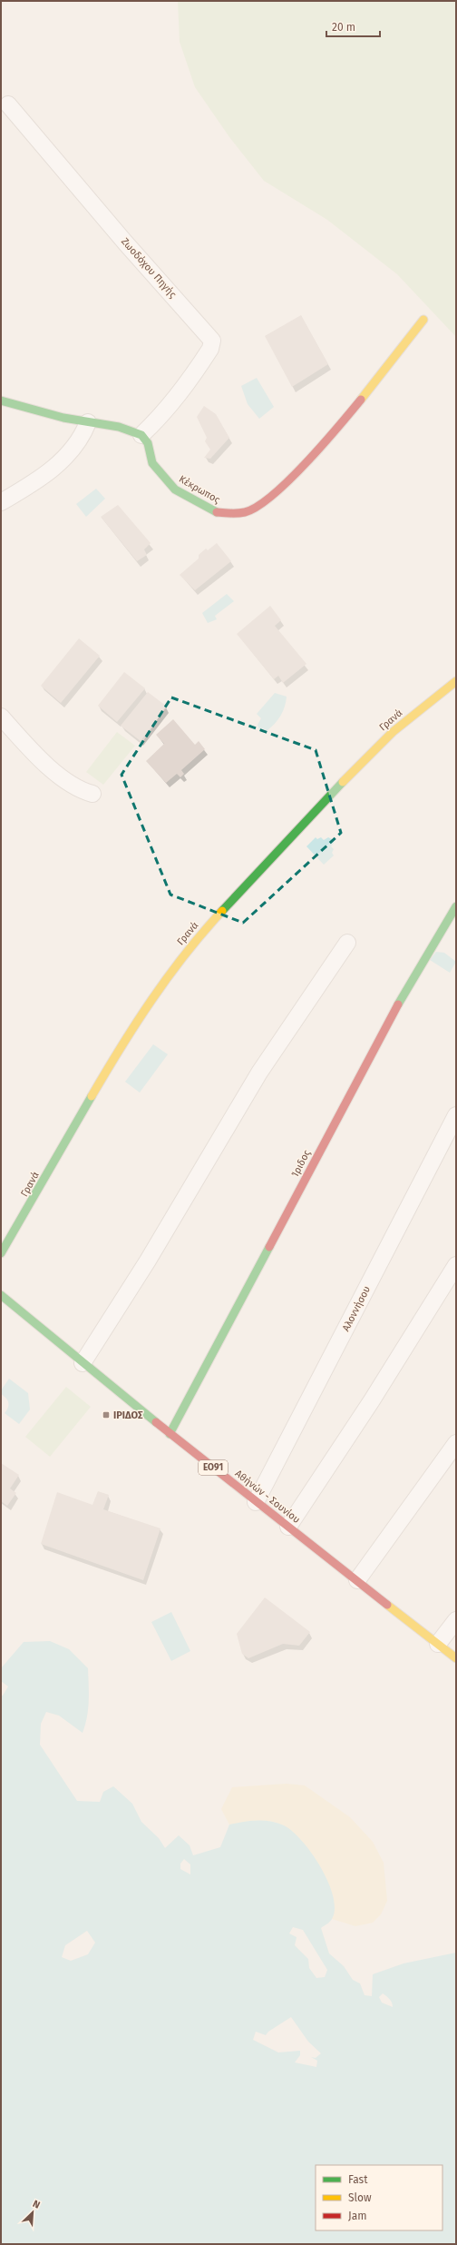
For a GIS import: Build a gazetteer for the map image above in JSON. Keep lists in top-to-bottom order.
{
  "streets": {
    "street": [
      "Ζωοδόχου Πηγής",
      "Κέκρωπος",
      "Γρανά",
      "Ίριδος",
      "Αλοννήσου",
      "ΕΟ91",
      "Αθήνών - Σουνίου"
    ]
  },
  "crossings": [
    ["Ζωοδόχου Πηγής", "Κέκρωπος"],
    ["Ίριδος", "Αθήνών - Σουνίου"],
    ["Αλοννήσου", "Αθήνών - Σουνίου"]
  ],
  "places": {
    "transit": ["ΙΡΙΔΟΣ"]
  },
  "legend": ["Fast", "Slow", "Jam"],
  "scale_bar": "20 m",
  "north": "top right"
}
